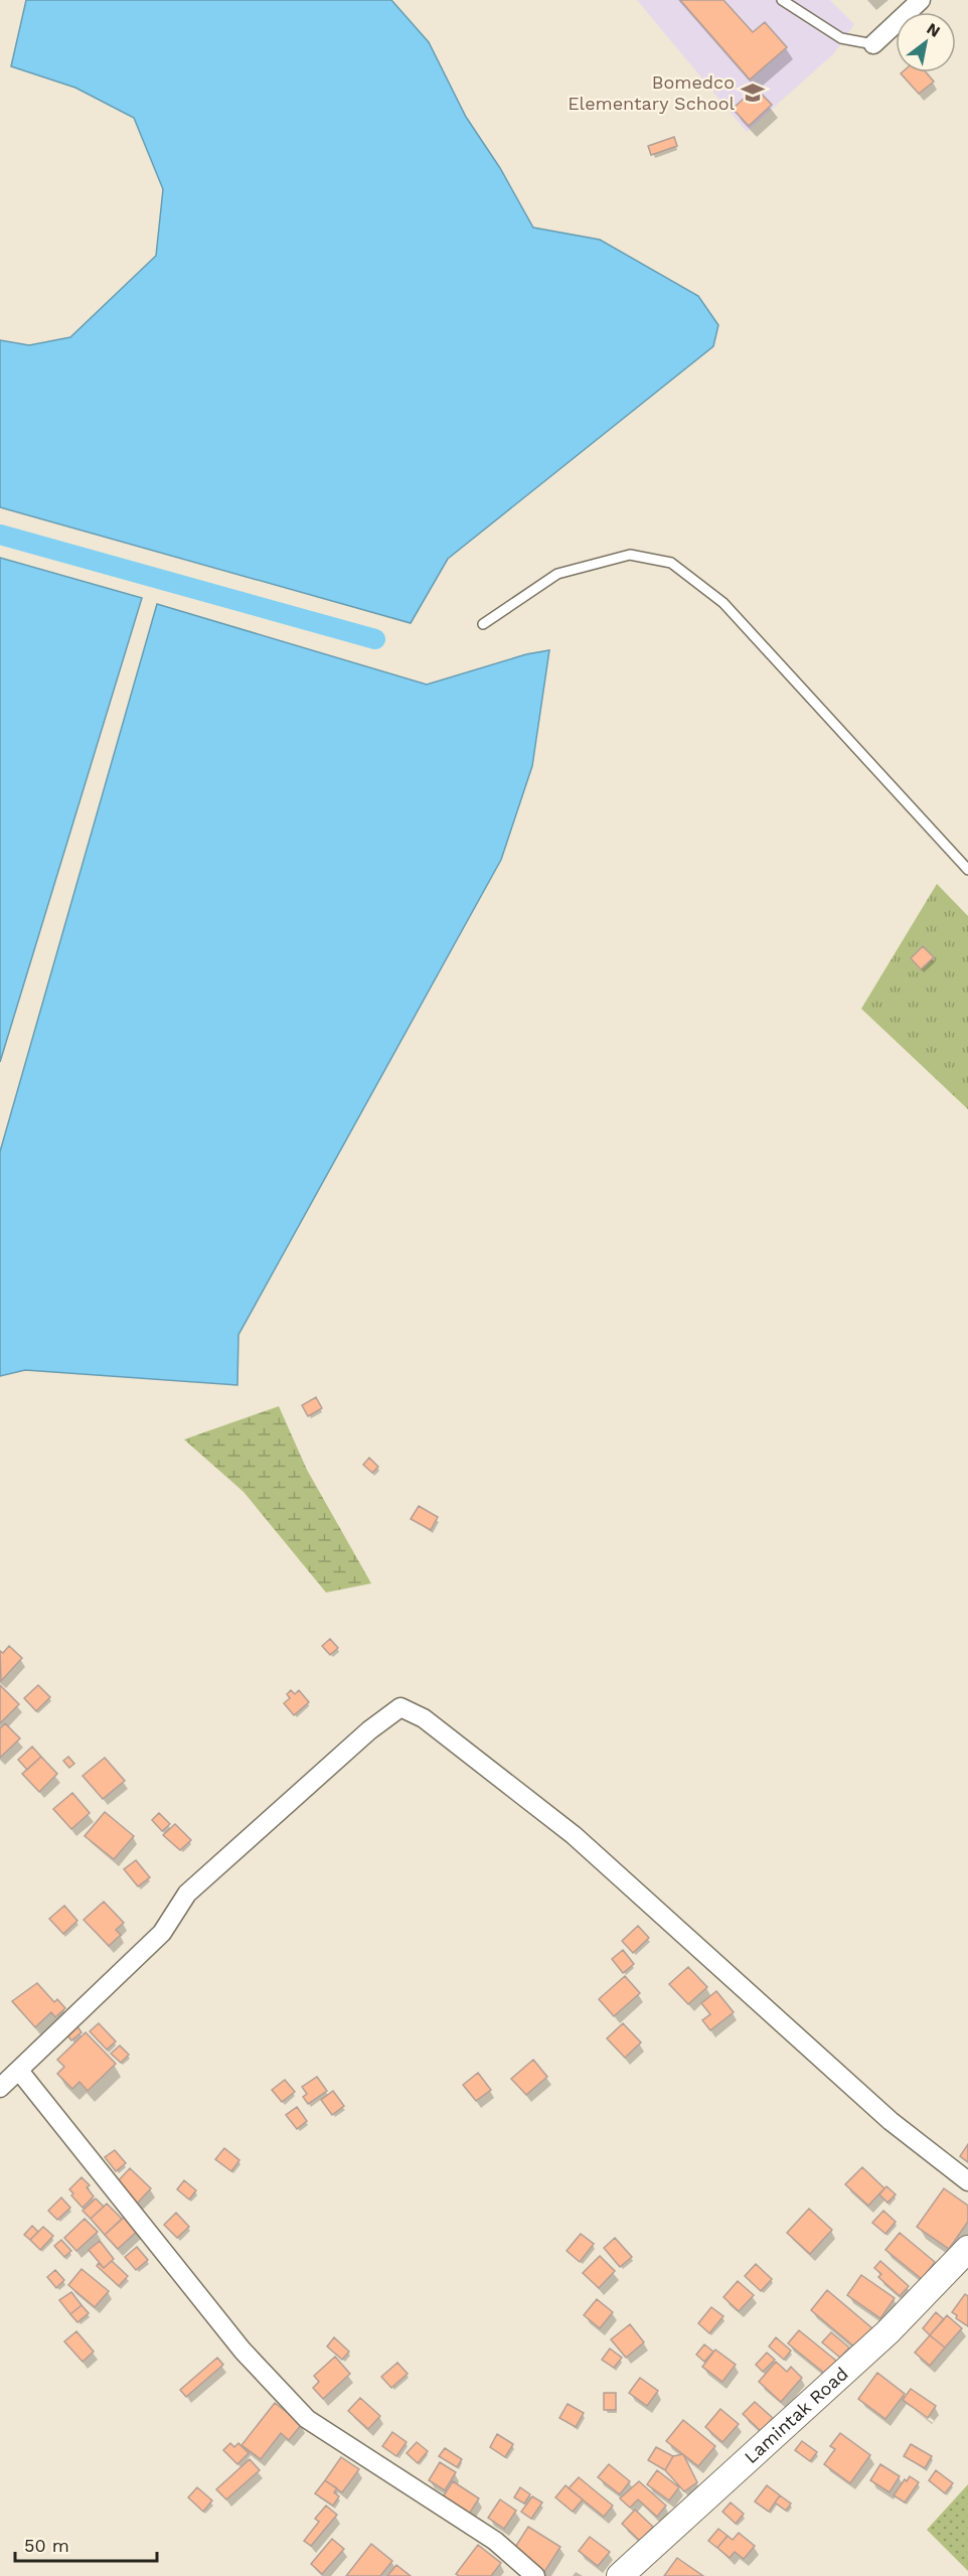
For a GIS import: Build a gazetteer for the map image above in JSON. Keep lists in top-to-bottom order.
{
  "streets": {
    "main road": ["Lamintak Road"]
  },
  "places": {
    "school or university": ["Bomedco Elementary School"]
  },
  "scale_bar": "50 m",
  "north": "top right"
}
